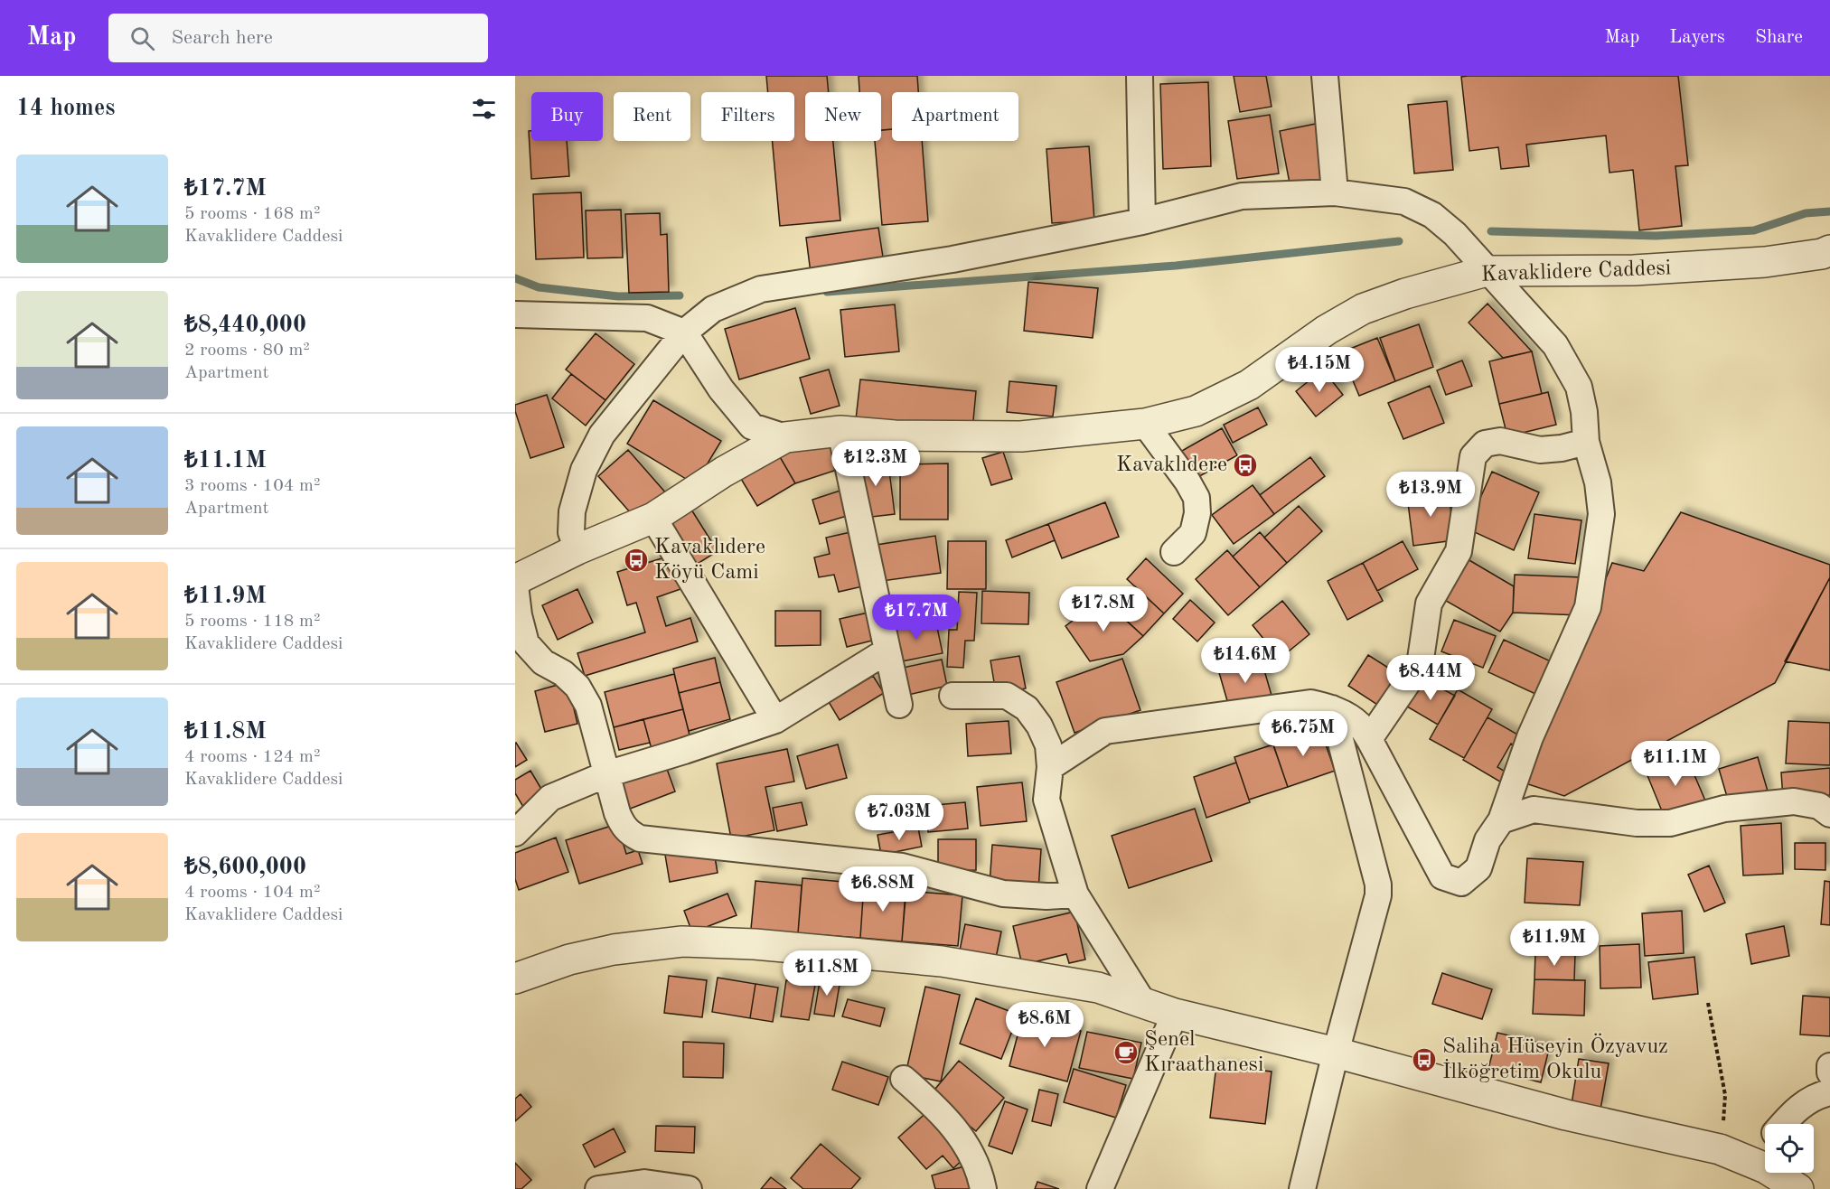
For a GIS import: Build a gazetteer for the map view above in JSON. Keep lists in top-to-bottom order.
{
  "streets": {
    "street": ["Kavaklidere Caddesi"]
  },
  "places": {
    "bus stop": ["Kavaklıdere", "Kavaklıdere Köyü Cami", "Saliha Hüseyin Özyavuz İlköğretim Okulu"],
    "cafe": ["Şenel Kıraathanesi"]
  },
  "page": {
    "header": "Map",
    "search": "Search here",
    "nav": ["Map", "Layers", "Share"],
    "heading": "14 homes",
    "chip": [
      "Buy",
      "Rent",
      "Filters",
      "New",
      "Apartment"
    ],
    "list": [
      {
        "name": "₺17.7M",
        "note": "5 rooms · 168 m² · Kavaklidere Caddesi"
      },
      {
        "name": "₺8,440,000",
        "note": "2 rooms · 80 m² · Apartment"
      },
      {
        "name": "₺11.1M",
        "note": "3 rooms · 104 m² · Apartment"
      },
      {
        "name": "₺11.9M",
        "note": "5 rooms · 118 m² · Kavaklidere Caddesi"
      },
      {
        "name": "₺11.8M",
        "note": "4 rooms · 124 m² · Kavaklidere Caddesi"
      },
      {
        "name": "₺8,600,000",
        "note": "4 rooms · 104 m² · Kavaklidere Caddesi"
      }
    ],
    "price": [
      "₺4.15M",
      "₺12.3M",
      "₺13.9M",
      "₺17.8M",
      "₺17.7M",
      "₺14.6M",
      "₺8.44M",
      "₺6.75M",
      "₺11.1M",
      "₺7.03M",
      "₺6.88M",
      "₺11.9M",
      "₺11.8M",
      "₺8.6M"
    ]
  }
}
